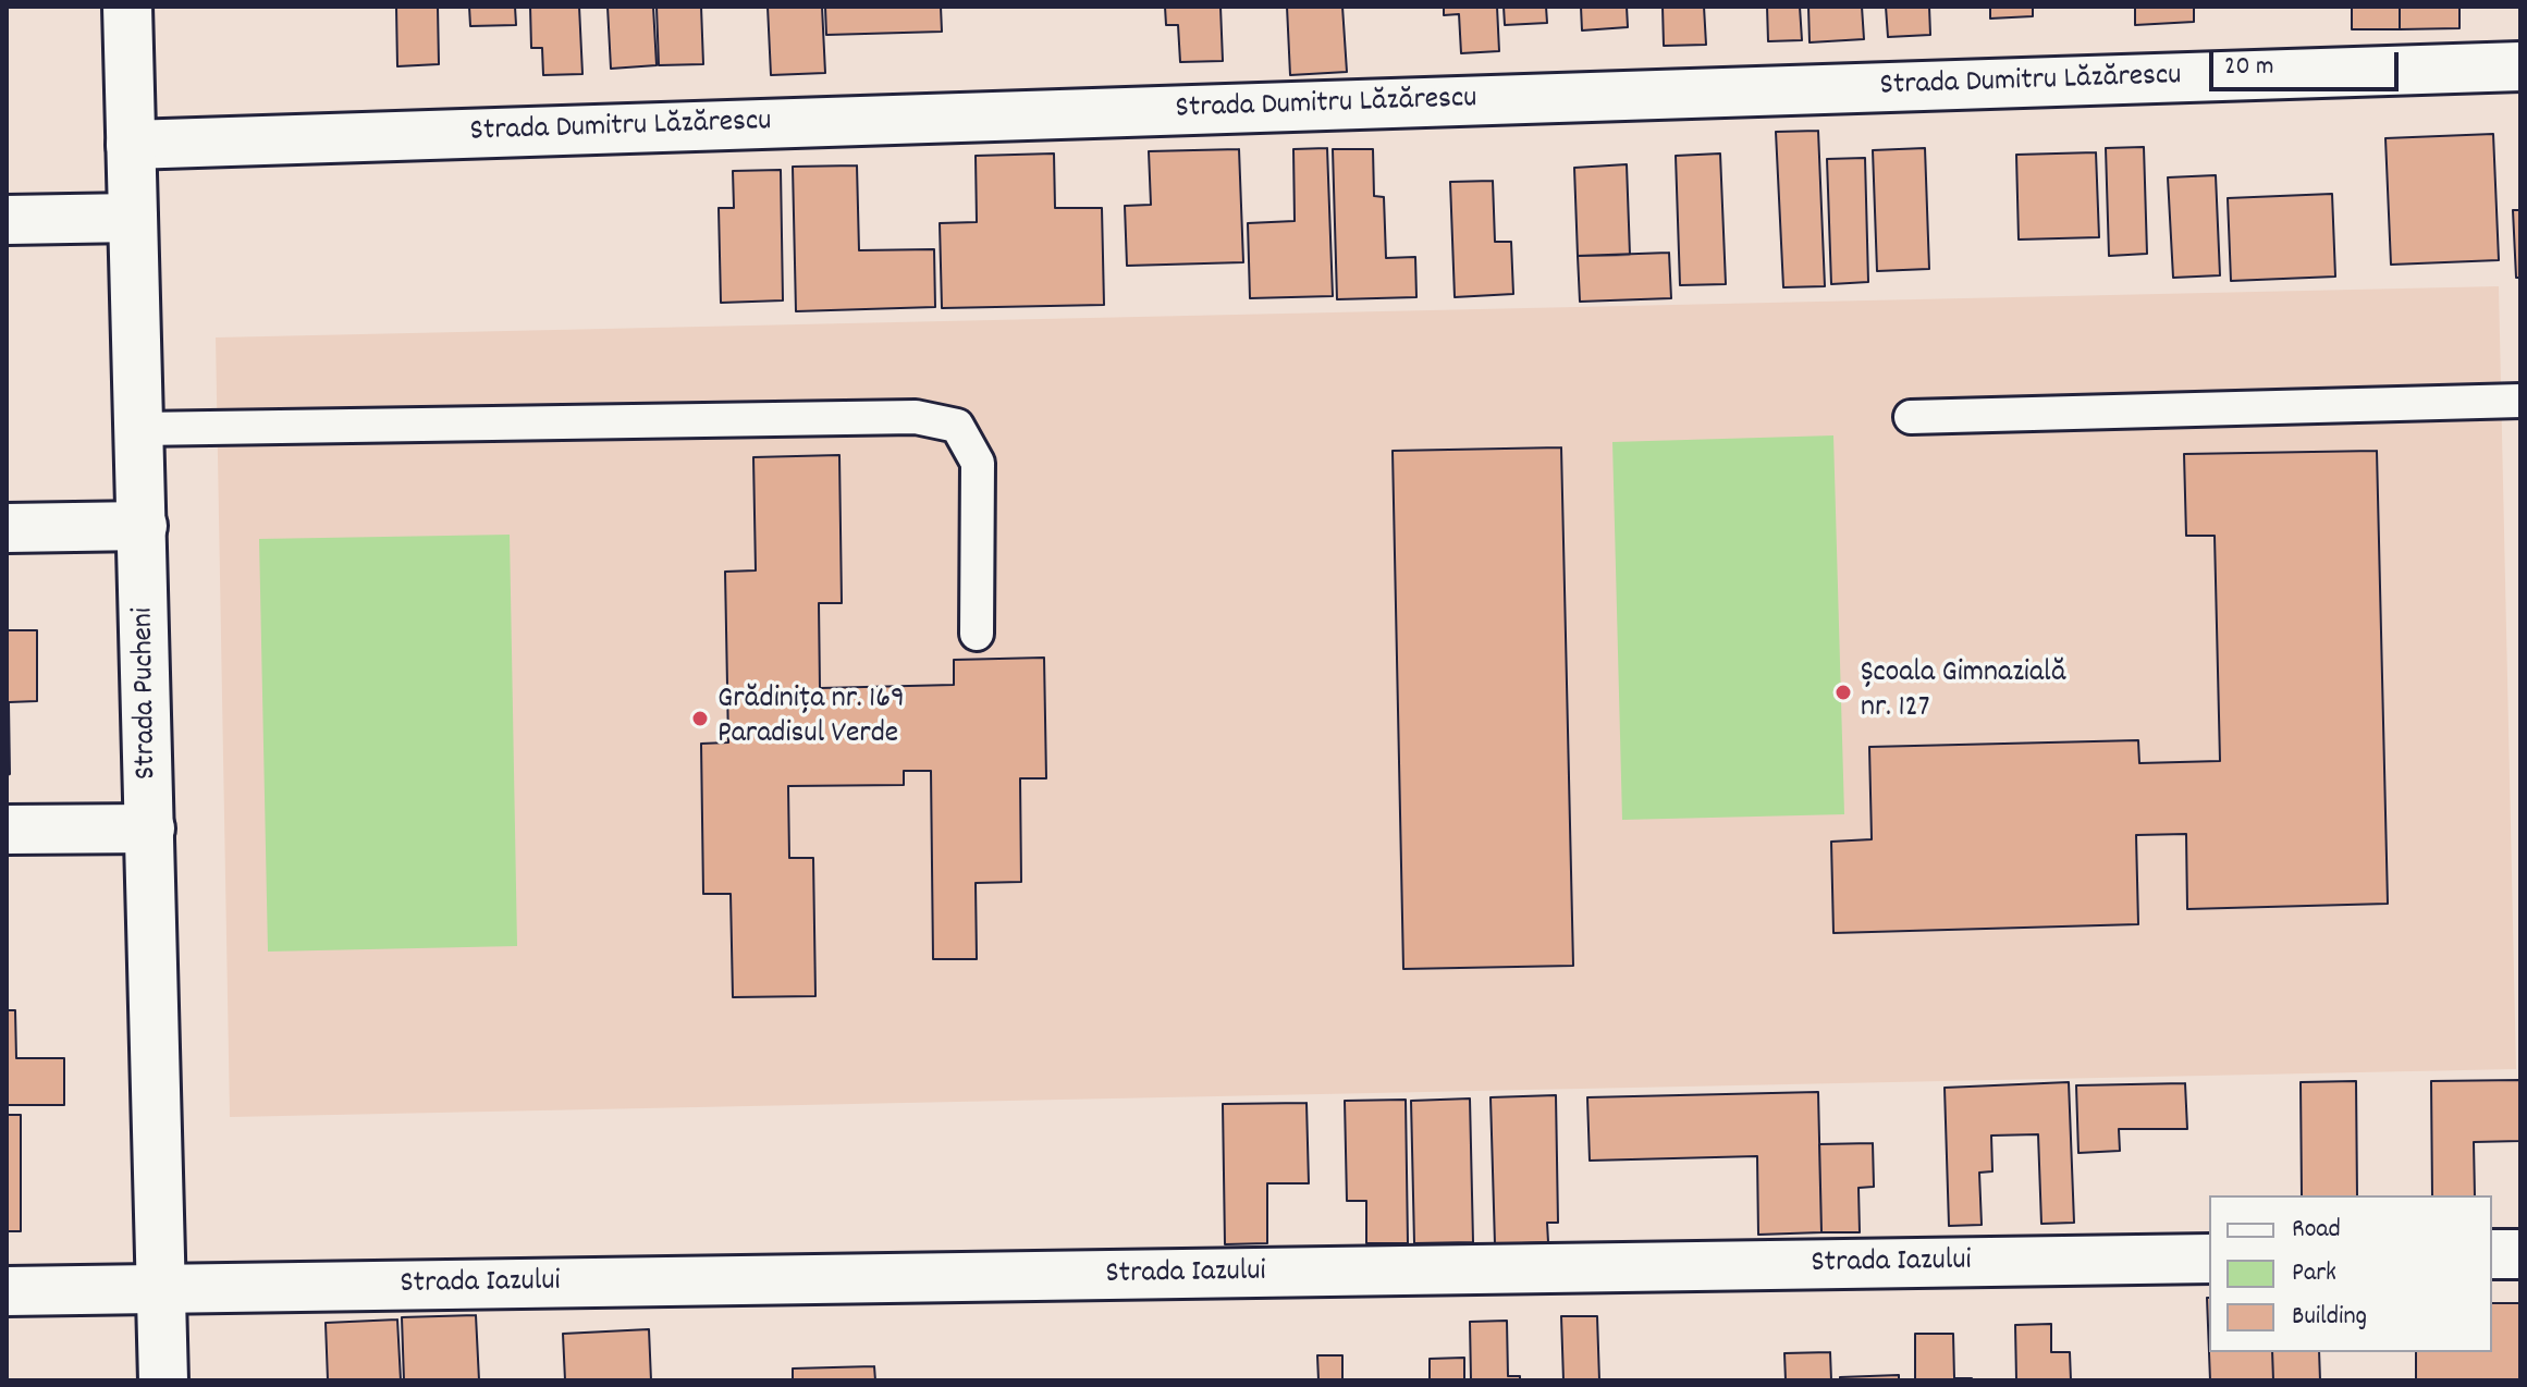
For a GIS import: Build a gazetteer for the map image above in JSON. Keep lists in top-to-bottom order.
{
  "streets": {
    "street": ["Strada Dumitru Lăzărescu", "Strada Pucheni", "Strada Iazului"]
  },
  "crossings": [
    ["Strada Dumitru Lăzărescu", "Strada Pucheni"],
    ["Strada Pucheni", "Strada Iazului"]
  ],
  "places": ["Școala Gimnazială nr. 127", "Grădinița nr. 169 Paradisul Verde"],
  "legend": ["Road", "Park", "Building"],
  "scale_bar": "20 m"
}
